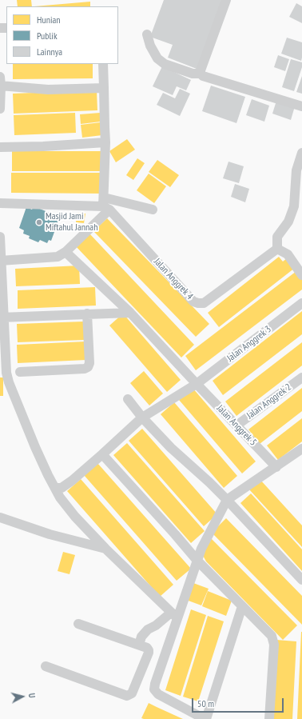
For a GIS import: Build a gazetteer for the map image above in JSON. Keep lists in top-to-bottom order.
{
  "streets": {
    "street": [
      "Jalan Anggrek 4",
      "Jalan Anggrek 3",
      "Jalan Anggrek 2",
      "Jalan Anggrek 5"
    ]
  },
  "crossings": [
    ["Jalan Anggrek 3", "Jalan Anggrek 5"],
    ["Jalan Anggrek 2", "Jalan Anggrek 5"]
  ],
  "places": ["Masjid Jami Miftahul Jannah"],
  "legend": ["Hunian", "Publik", "Lainnya"],
  "scale_bar": "50 m",
  "north": "right"
}
